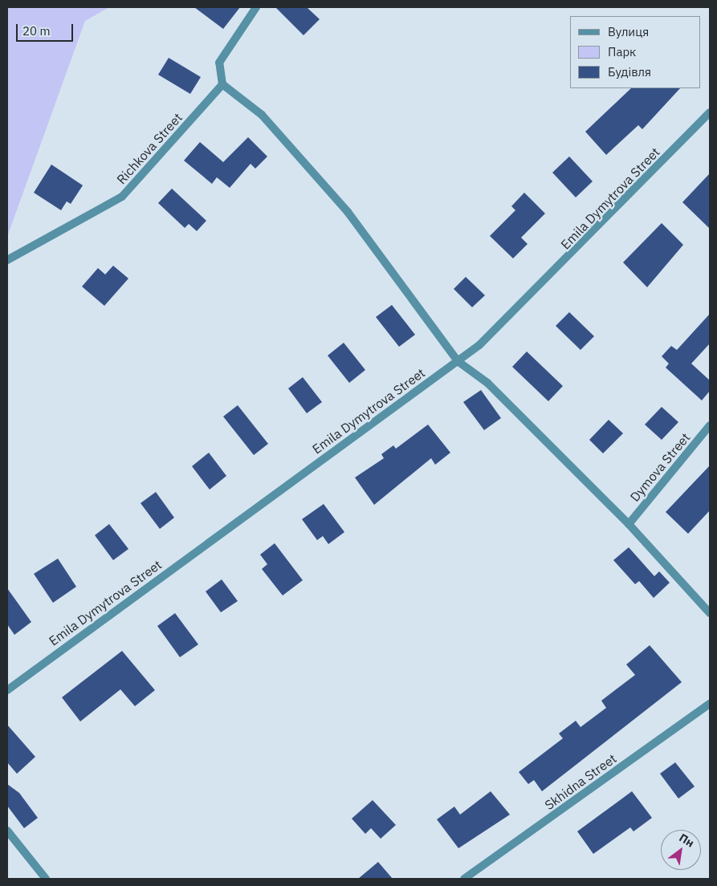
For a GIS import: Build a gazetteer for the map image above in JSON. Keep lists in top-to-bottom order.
{
  "streets": {
    "street": [
      "Richkova Street",
      "Emila Dymytrova Street",
      "Dymova Street",
      "Skhidna Street"
    ]
  },
  "legend": ["Вулиця", "Парк", "Будівля"],
  "scale_bar": "20 m",
  "north": "top right"
}
